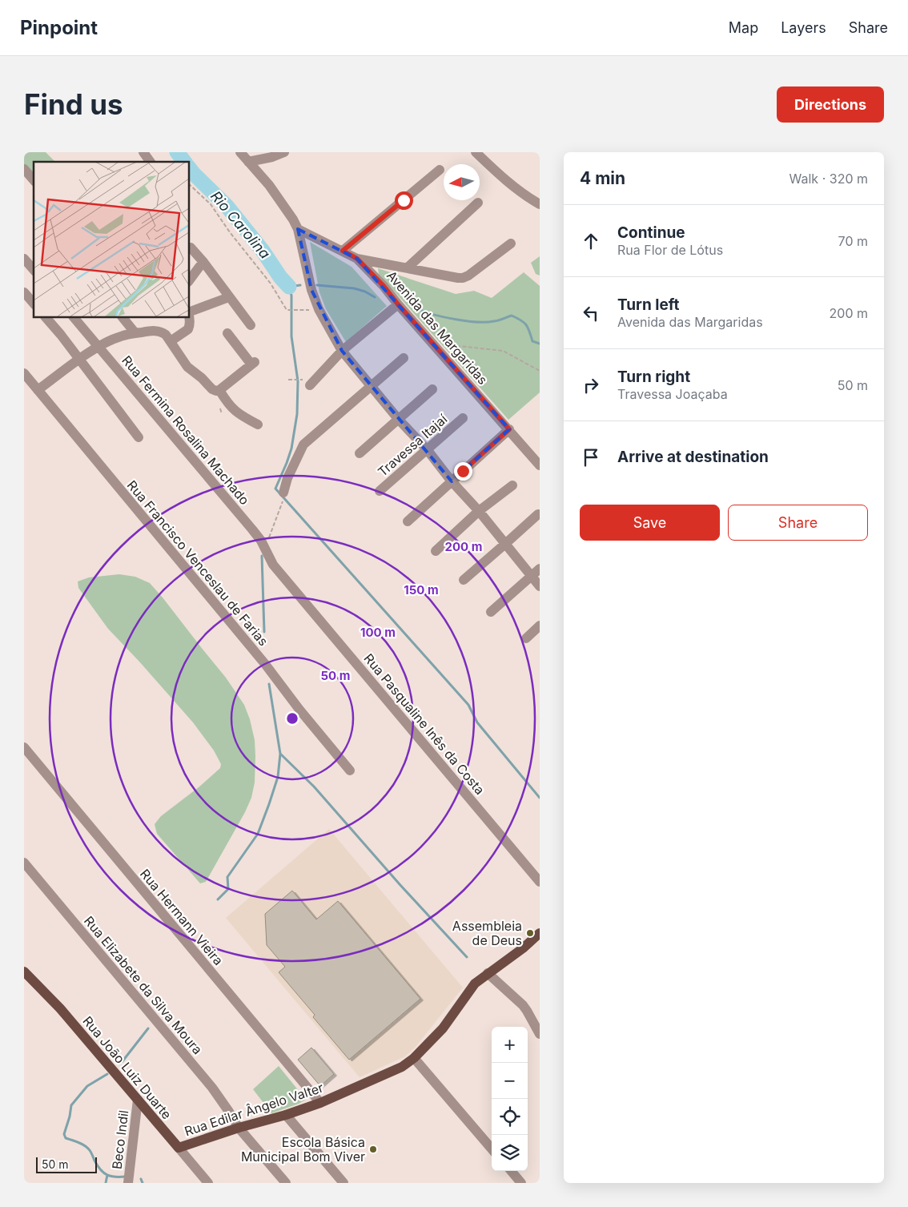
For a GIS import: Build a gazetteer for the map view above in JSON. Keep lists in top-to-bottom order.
{
  "streets": {
    "main road": ["Rua João Luiz Duarte", "Rua Edilar Ângelo Valter"],
    "street": [
      "Avenida das Margaridas",
      "Rua Fermina Rosalina Machado",
      "Travessa Itajaí",
      "Rua Francisco Venceslau de Farias",
      "Rua Pasqualine Inês da Costa",
      "Rua Hermann Vieira",
      "Rua Elizabete da Silva Moura",
      "Beco Indil"
    ]
  },
  "crossings": [
    ["Rua Fermina Rosalina Machado", "Rua Pasqualine Inês da Costa"],
    ["Rua Hermann Vieira", "Rua Edilar Ângelo Valter"],
    ["Rua Elizabete da Silva Moura", "Rua Edilar Ângelo Valter"],
    ["Rua João Luiz Duarte", "Rua Edilar Ângelo Valter"],
    ["Rua João Luiz Duarte", "Beco Indil"]
  ],
  "water": ["Rio Carolina"],
  "places": ["Assembleia de Deus", "Escola Básica Municipal Bom Viver"],
  "scale_bar": "50 m",
  "north": "left",
  "page": {
    "header": "Pinpoint",
    "nav": ["Map", "Layers", "Share"],
    "buttons": [
      "Directions",
      ["Save", "Share"]
    ],
    "title": "Find us",
    "heading": ["4 min", "Walk · 320 m"],
    "list": [
      ["Continue", "Rua Flor de Lótus", "70 m"],
      ["Turn left", "Avenida das Margaridas", "200 m"],
      ["Turn right", "Travessa Joaçaba", "50 m"],
      "Arrive at destination"
    ],
    "map_buttons": ["+", "−"],
    "scale": "50 m"
  },
  "rings": [
    "200 m",
    "150 m",
    "100 m",
    "50 m"
  ]
}
